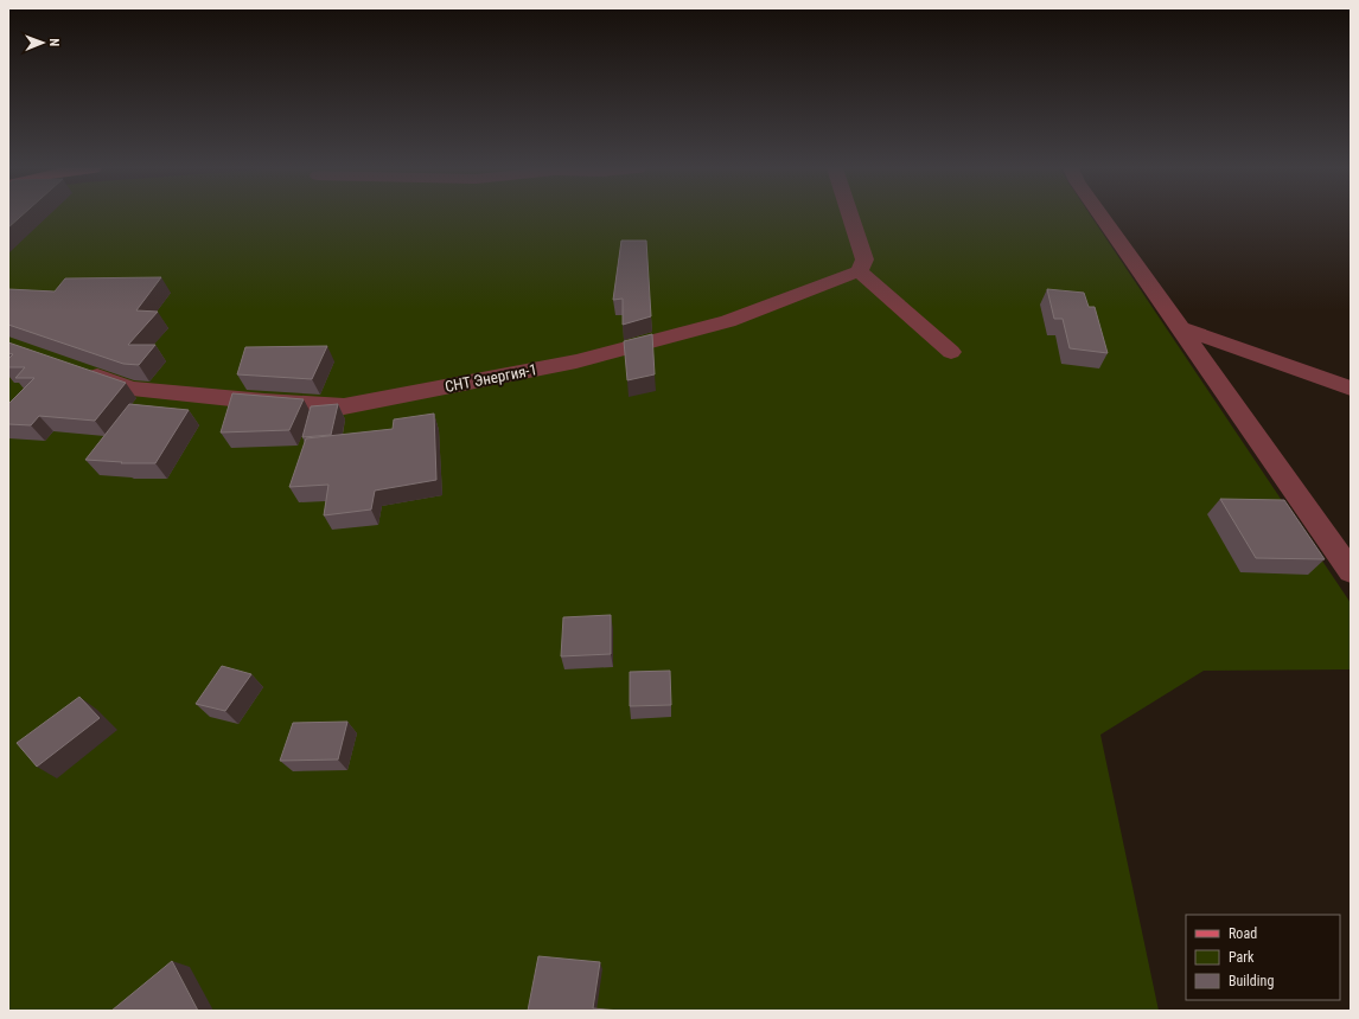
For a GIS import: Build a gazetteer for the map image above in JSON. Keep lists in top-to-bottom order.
{
  "streets": {
    "street": ["СНТ Энергия-1"]
  },
  "legend": ["Road", "Park", "Building"],
  "north": "right"
}
